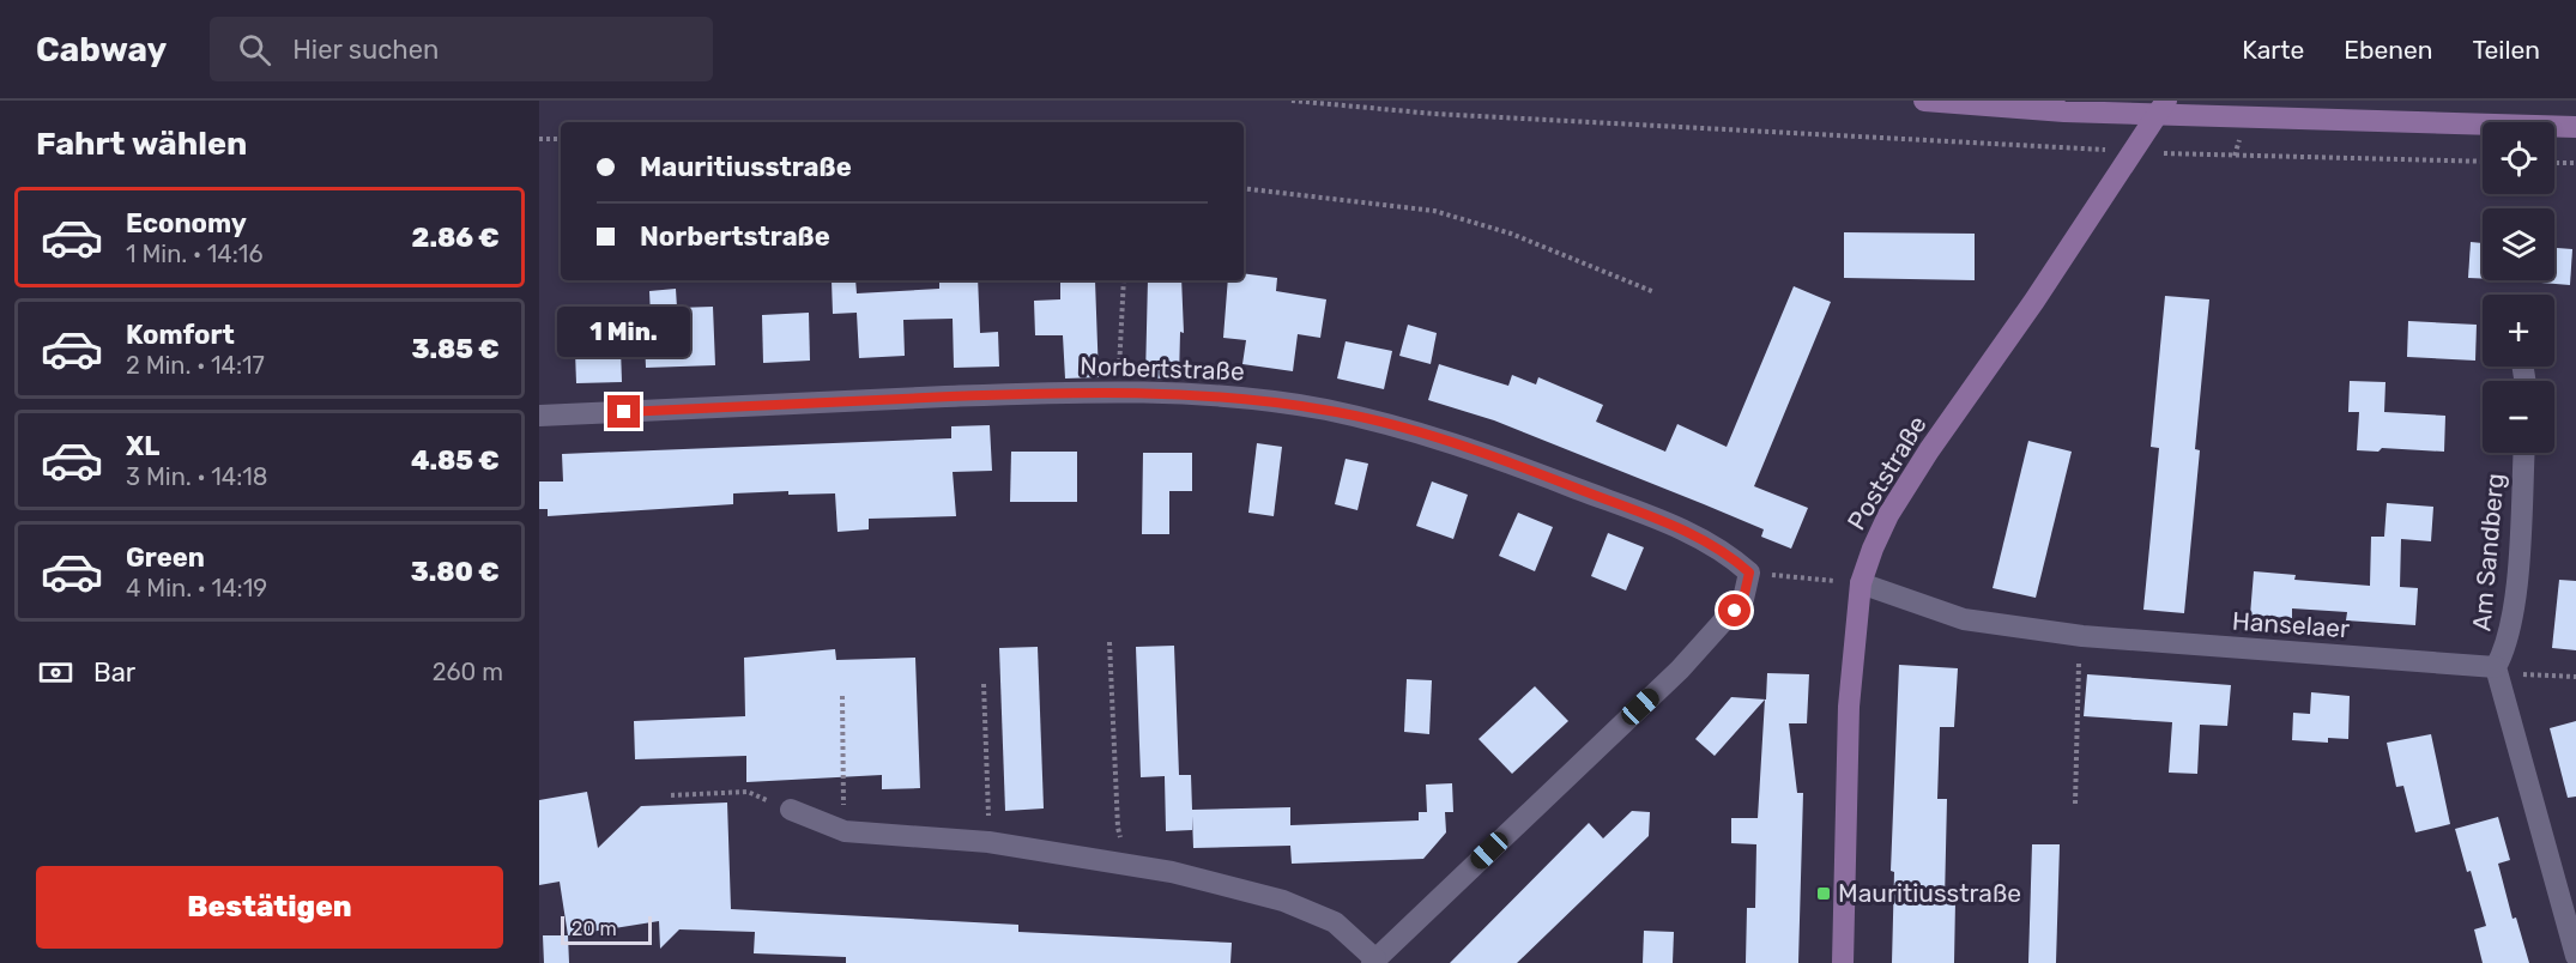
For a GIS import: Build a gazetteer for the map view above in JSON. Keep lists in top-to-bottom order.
{
  "streets": {
    "street": [
      "Norbertstraße",
      "Poststraße",
      "Am Sandberg",
      "Hanselaer"
    ]
  },
  "crossings": [
    ["Poststraße", "Hanselaer"],
    ["Am Sandberg", "Hanselaer"]
  ],
  "places": {
    "transit": ["Mauritiusstraße"]
  },
  "scale_bar": "20 m",
  "page": {
    "header": "Cabway",
    "search": "Hier suchen",
    "nav": ["Karte", "Ebenen", "Teilen"],
    "heading": "Fahrt wählen",
    "map_buttons": ["+", "−"],
    "banner": ["Mauritiusstraße", "Norbertstraße"],
    "list": [
      {
        "name": "Economy",
        "note": "1 Min. · 14:16",
        "value": "2.86 €"
      },
      {
        "name": "Komfort",
        "note": "2 Min. · 14:17",
        "value": "3.85 €"
      },
      {
        "name": "XL",
        "note": "3 Min. · 14:18",
        "value": "4.85 €"
      },
      {
        "name": "Green",
        "note": "4 Min. · 14:19",
        "value": "3.80 €"
      }
    ],
    "bubble": "1 Min.",
    "pay": ["Bar", "260 m"],
    "buttons": "Bestätigen",
    "scale": "20 m"
  }
}
